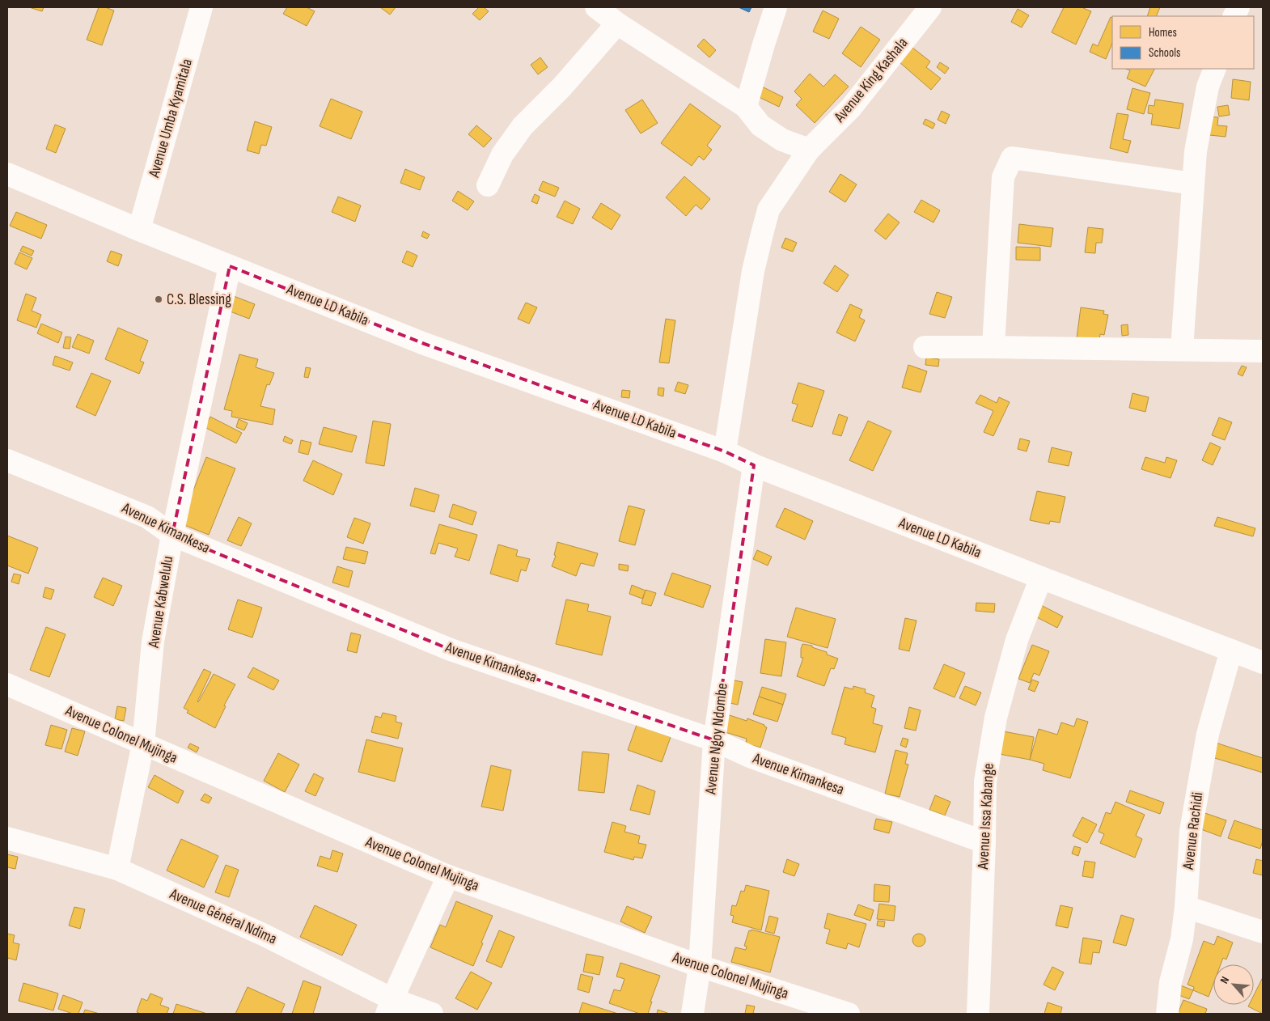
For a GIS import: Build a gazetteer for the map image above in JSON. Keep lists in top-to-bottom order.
{
  "streets": {
    "street": [
      "Avenue King Kashala",
      "Avenue Umba Kyamitala",
      "Avenue LD Kabila",
      "Avenue Kimankesa",
      "Avenue Kabwelulu",
      "Avenue Colonel Mujinga",
      "Avenue Ngoy Ndombe",
      "Avenue Issa Kabange",
      "Avenue Rachidi",
      "Avenue Général Ndima"
    ]
  },
  "crossings": [
    ["Avenue King Kashala", "Avenue LD Kabila"],
    ["Avenue Umba Kyamitala", "Avenue LD Kabila"],
    ["Avenue LD Kabila", "Avenue Kabwelulu"],
    ["Avenue LD Kabila", "Avenue Ngoy Ndombe"],
    ["Avenue LD Kabila", "Avenue Issa Kabange"],
    ["Avenue LD Kabila", "Avenue Rachidi"],
    ["Avenue Kimankesa", "Avenue Kabwelulu"],
    ["Avenue Kimankesa", "Avenue Ngoy Ndombe"],
    ["Avenue Kimankesa", "Avenue Issa Kabange"],
    ["Avenue Kabwelulu", "Avenue Colonel Mujinga"],
    ["Avenue Kabwelulu", "Avenue Général Ndima"],
    ["Avenue Colonel Mujinga", "Avenue Ngoy Ndombe"]
  ],
  "places": ["C.S. Blessing"],
  "legend": ["Homes", "Schools"],
  "north": "top left"
}
